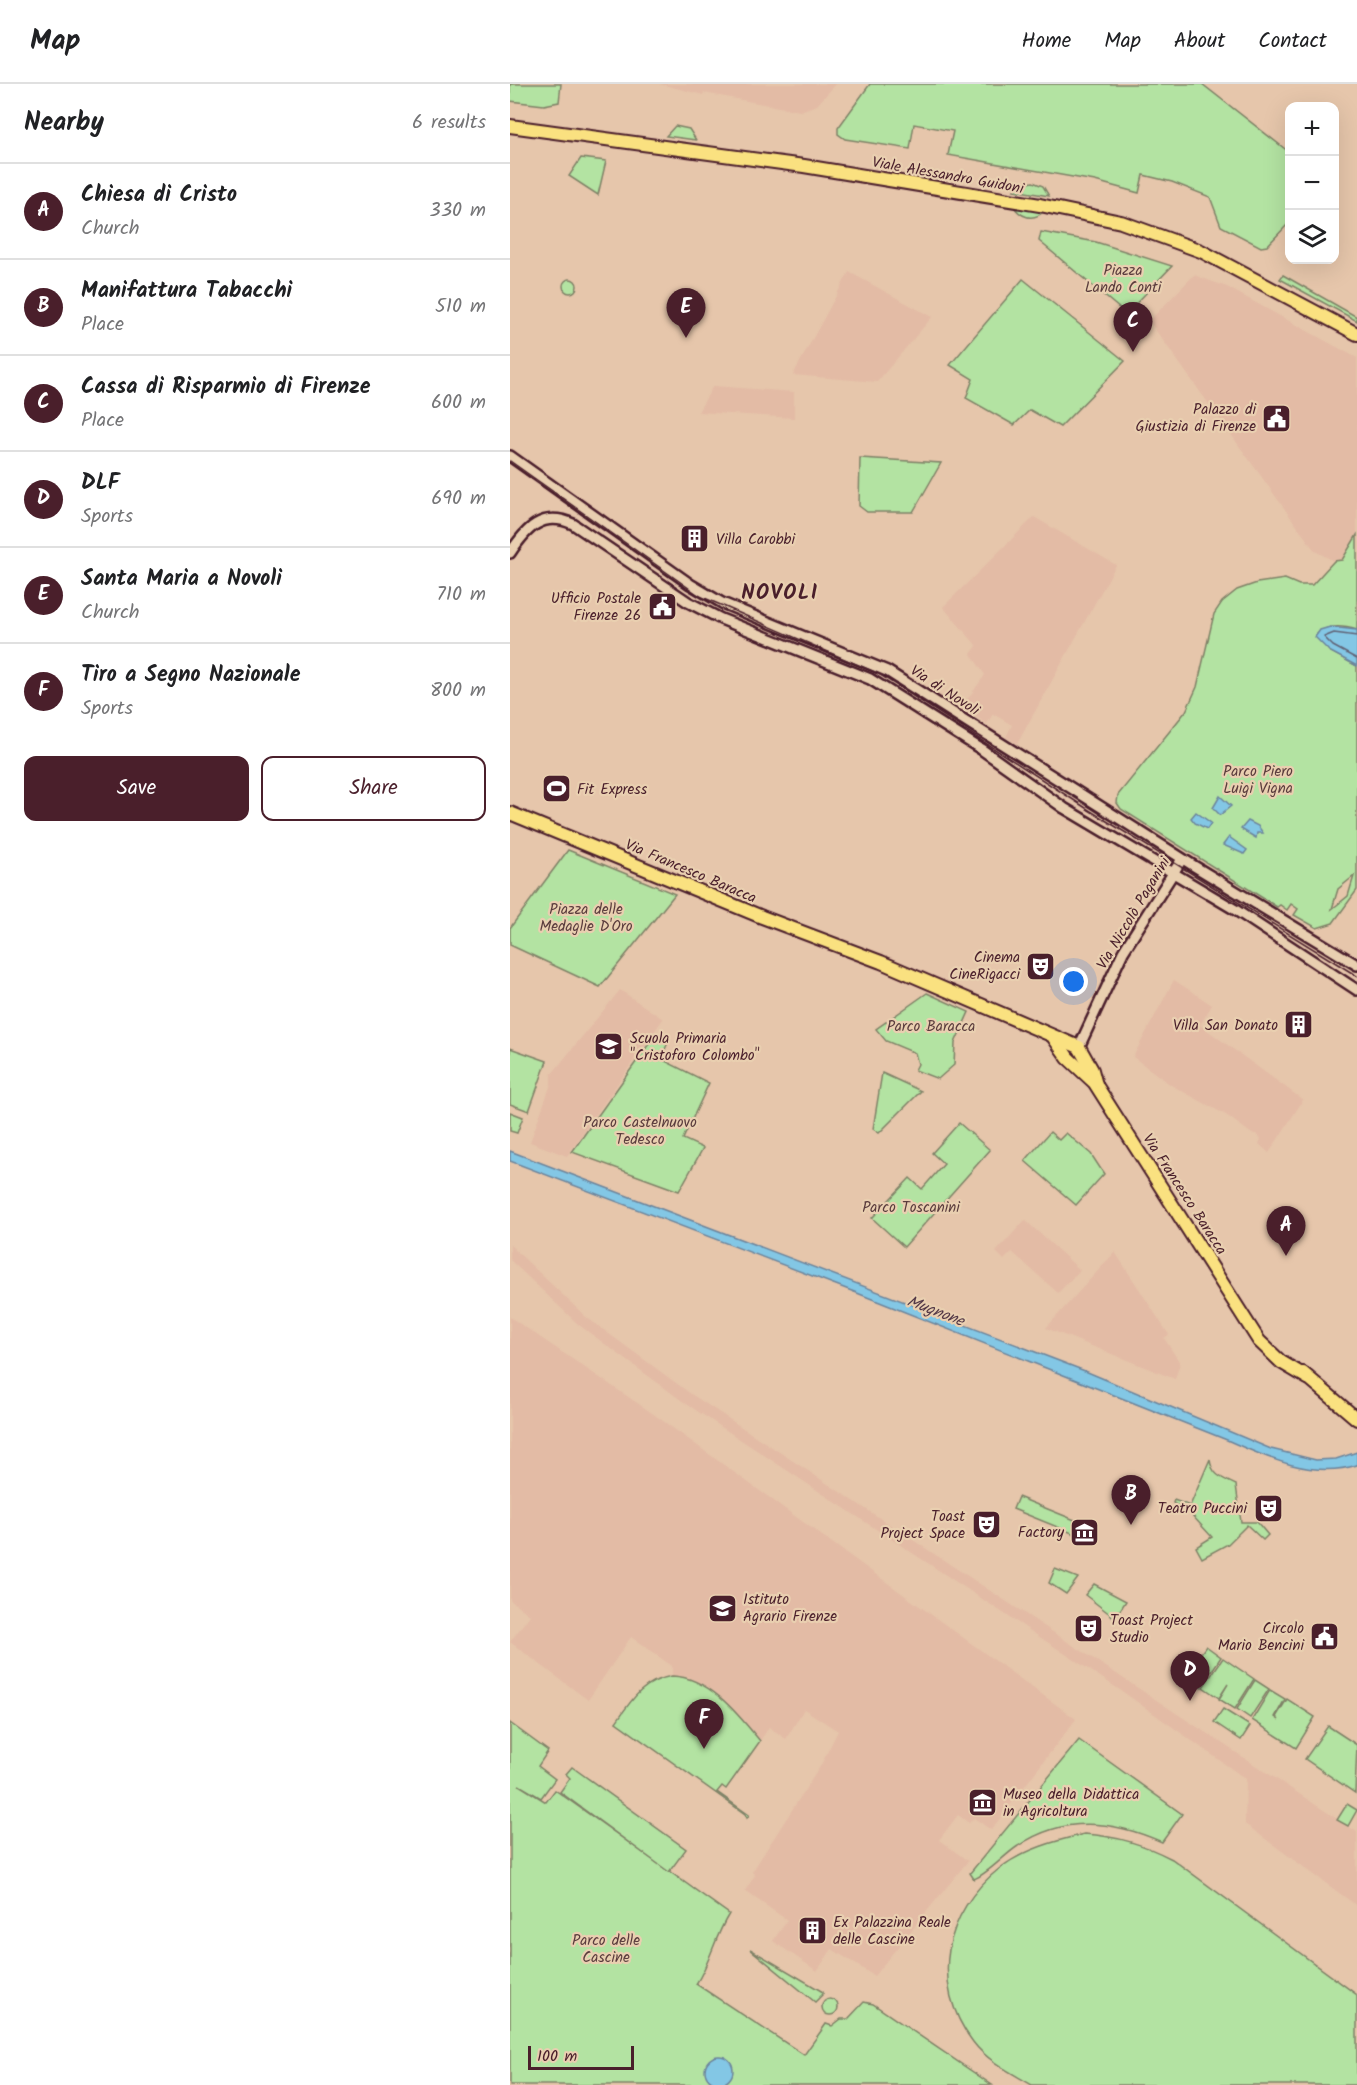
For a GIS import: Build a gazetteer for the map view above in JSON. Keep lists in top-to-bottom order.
{
  "streets": {
    "main road": ["Viale Alessandro Guidoni", "Via Francesco Baracca"],
    "street": ["Via di Novoli", "Via Niccolò Paganini"]
  },
  "crossings": [
    ["Via di Novoli", "Via Niccolò Paganini"],
    ["Via Francesco Baracca", "Via Niccolò Paganini"]
  ],
  "districts": ["NOVOLI"],
  "water": ["Mugnone"],
  "parks": [
    "Piazza Lando Conti",
    "Parco Piero Luigi Vigna",
    "Piazza delle Medaglie D'Oro",
    "Parco Baracca",
    "Parco Castelnuovo Tedesco",
    "Parco Toscanini",
    "Parco delle Cascine"
  ],
  "places": {
    "public building": ["Palazzo di Giustizia di Firenze", "Ufficio Postale Firenze 26", "Circolo Mario Bencini"],
    "building": ["Villa Carobbi", "Villa San Donato", "Ex Palazzina Reale delle Cascine"],
    "sports": ["Fit Express"],
    "theatre": [
      "Cinema CineRigacci",
      "Teatro Puccini",
      "Toast Project Space",
      "Toast Project Studio"
    ],
    "school or university": ["Scuola Primaria \"Cristoforo Colombo\"", "Istituto Agrario Firenze"],
    "museum": ["Factory", "Museo della Didattica in Agricoltura"]
  },
  "scale_bar": "100 m",
  "page": {
    "header": "Map",
    "nav": [
      "Home",
      "Map",
      "About",
      "Contact"
    ],
    "heading": ["Nearby", "6 results"],
    "map_buttons": ["+", "−"],
    "list": [
      {
        "mark": "A",
        "name": "Chiesa di Cristo",
        "note": "Church",
        "value": "330 m"
      },
      {
        "mark": "B",
        "name": "Manifattura Tabacchi",
        "note": "Place",
        "value": "510 m"
      },
      {
        "mark": "C",
        "name": "Cassa di Risparmio di Firenze",
        "note": "Place",
        "value": "600 m"
      },
      {
        "mark": "D",
        "name": "DLF",
        "note": "Sports",
        "value": "690 m"
      },
      {
        "mark": "E",
        "name": "Santa Maria a Novoli",
        "note": "Church",
        "value": "710 m"
      },
      {
        "mark": "F",
        "name": "Tiro a Segno Nazionale",
        "note": "Sports",
        "value": "800 m"
      }
    ],
    "pins": [
      "E",
      "C",
      "A",
      "B",
      "D",
      "F"
    ],
    "buttons": ["Save", "Share"],
    "scale": "100 m"
  }
}
